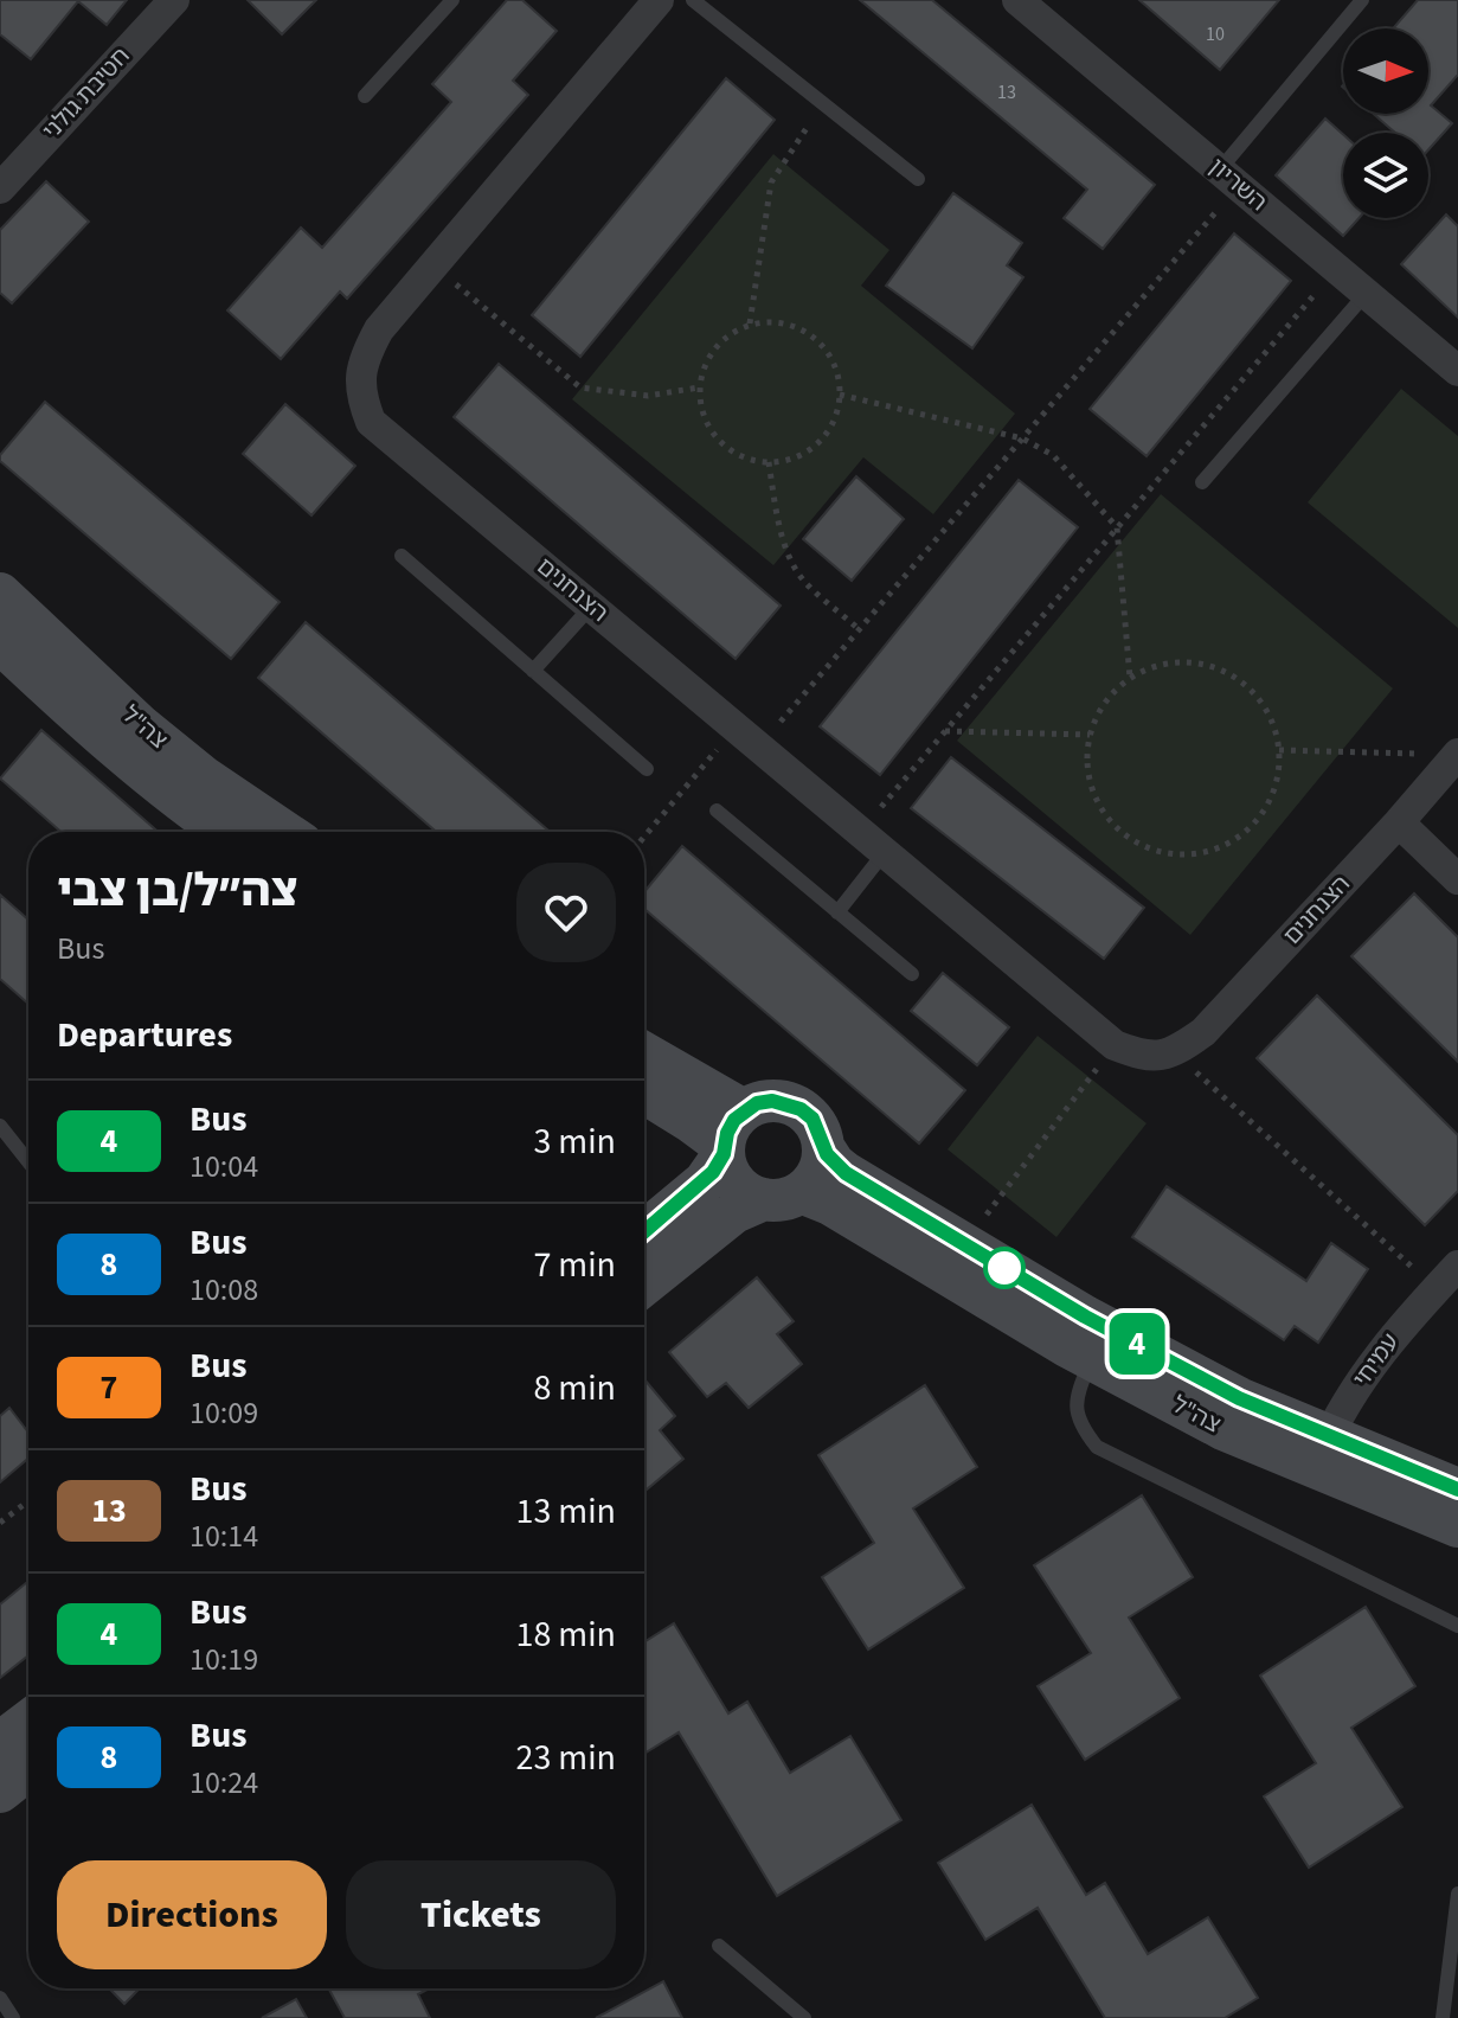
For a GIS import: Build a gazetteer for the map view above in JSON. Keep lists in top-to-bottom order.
{
  "streets": {
    "street": [
      "חטיבת גולני",
      "השריון",
      "הצנחנים",
      "צה\"ל",
      "עמיחי"
    ]
  },
  "crossings": [
    ["צה\"ל", "עמיחי"]
  ],
  "lines": ["bus line 4"],
  "house_numbers": ["10", "13"],
  "north": "right",
  "page": {
    "on_map": "4",
    "heading": [
      ["צה״ל/בן צבי", "Bus"],
      "Departures"
    ],
    "list": [
      {
        "mark": "4",
        "name": "Bus",
        "note": "10:04",
        "value": "3 min"
      },
      {
        "mark": "8",
        "name": "Bus",
        "note": "10:08",
        "value": "7 min"
      },
      {
        "mark": "7",
        "name": "Bus",
        "note": "10:09",
        "value": "8 min"
      },
      {
        "mark": "13",
        "name": "Bus",
        "note": "10:14",
        "value": "13 min"
      },
      {
        "mark": "4",
        "name": "Bus",
        "note": "10:19",
        "value": "18 min"
      },
      {
        "mark": "8",
        "name": "Bus",
        "note": "10:24",
        "value": "23 min"
      }
    ],
    "buttons": ["Directions", "Tickets"]
  }
}
